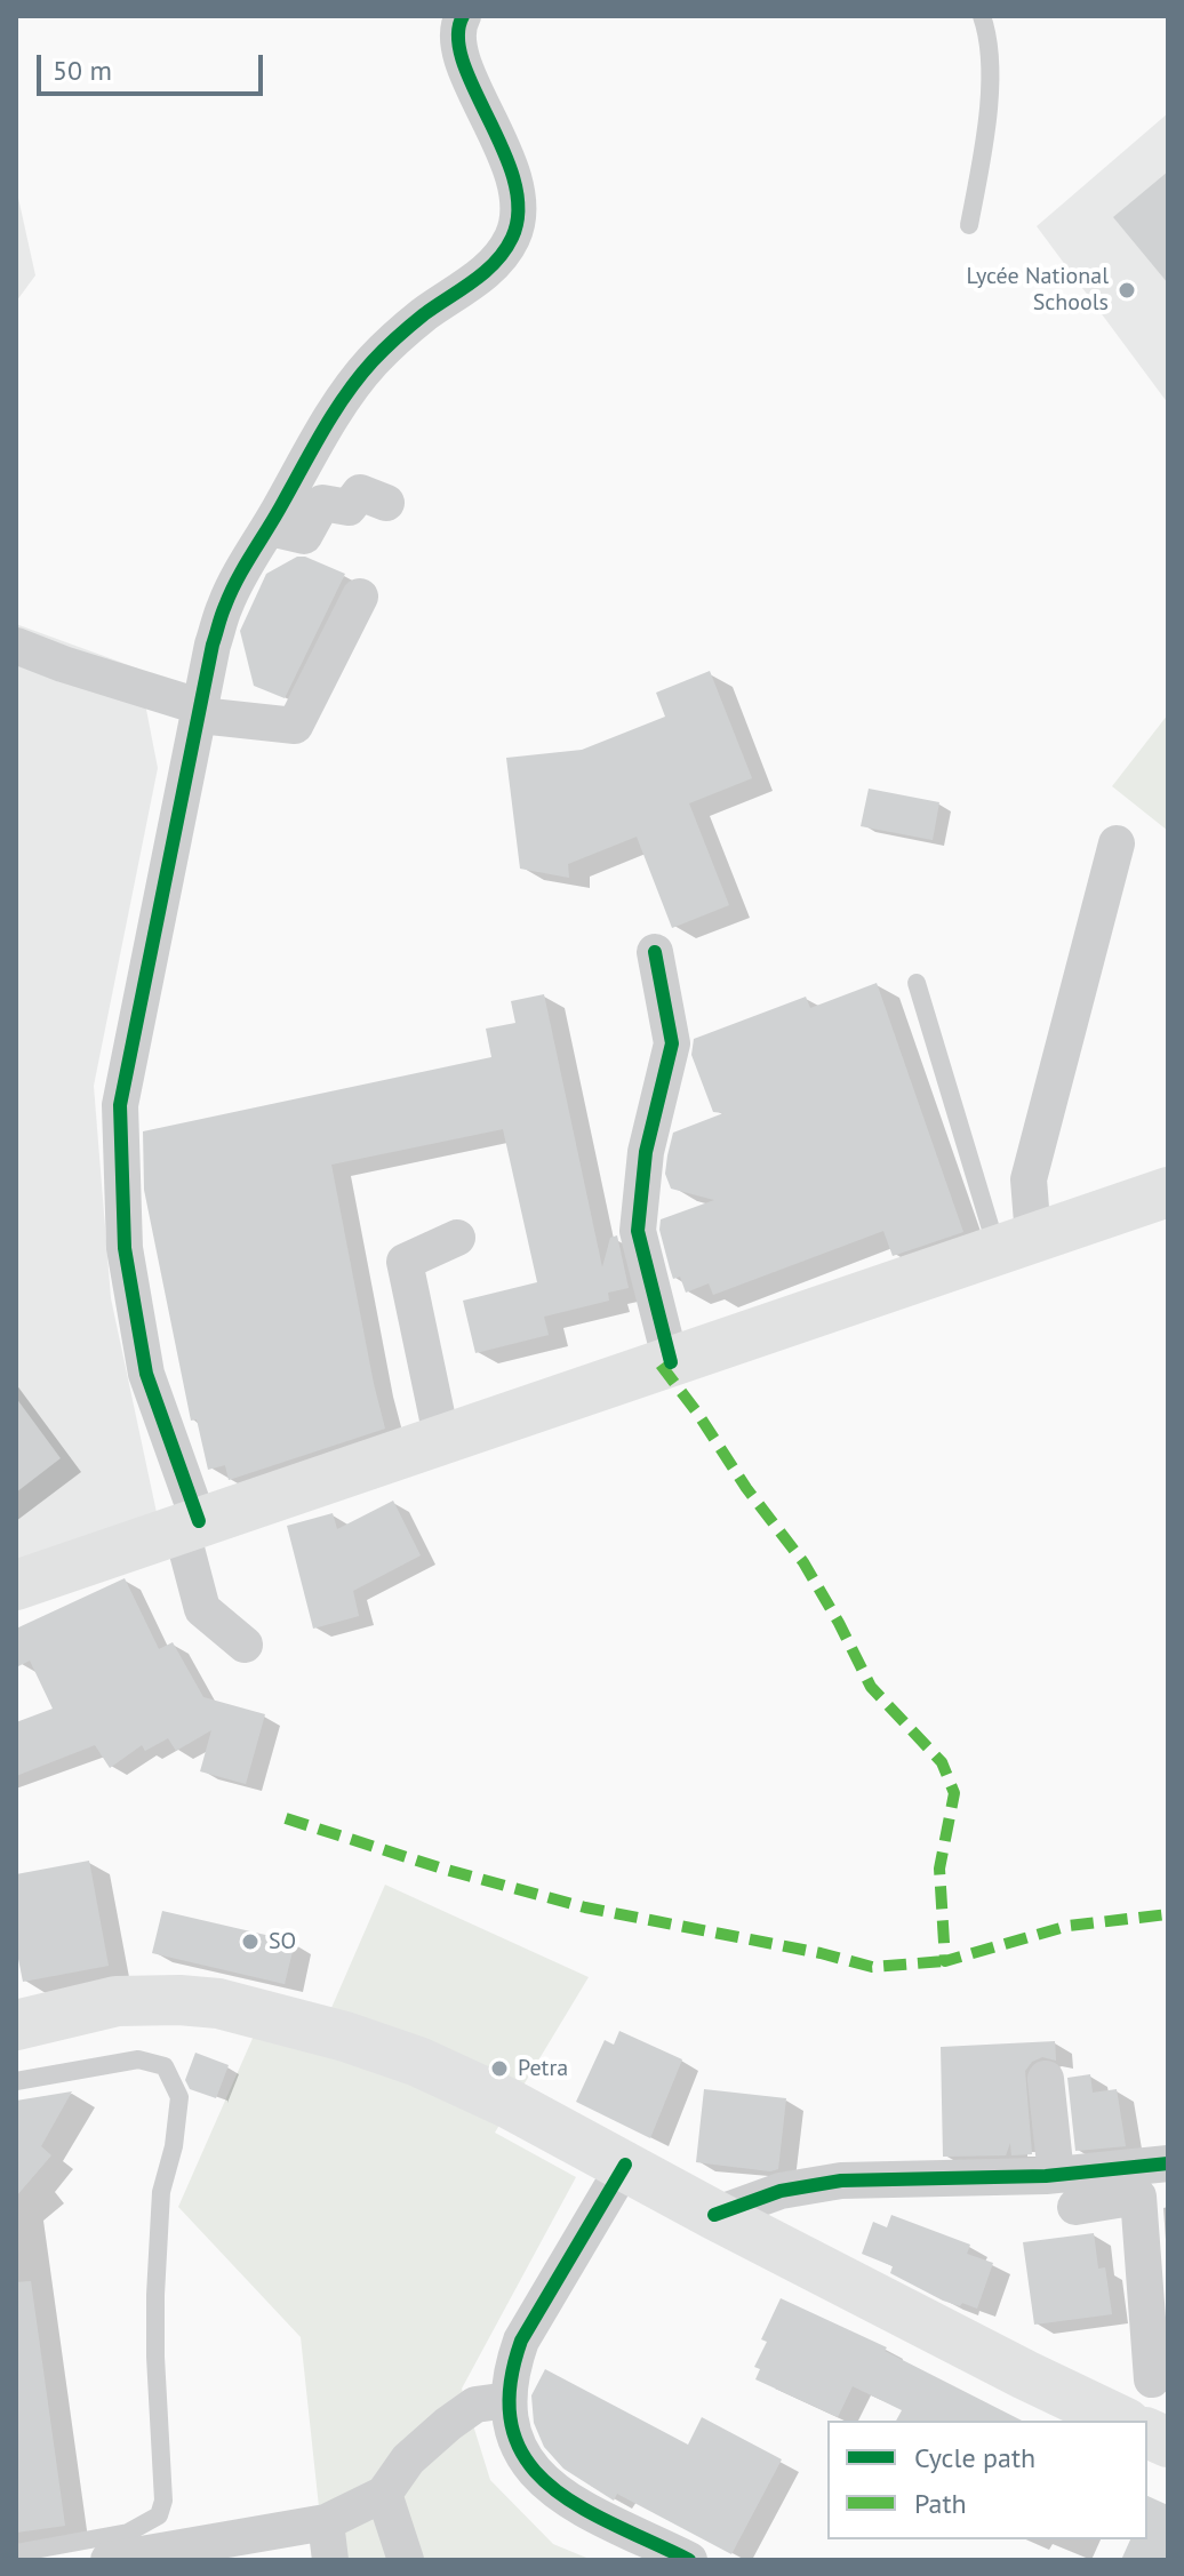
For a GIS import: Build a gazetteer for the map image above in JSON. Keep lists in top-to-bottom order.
{
  "places": ["Lycée National Schools", "SO", "Petra"],
  "legend": ["Cycle path", "Path"],
  "scale_bar": "50 m"
}
